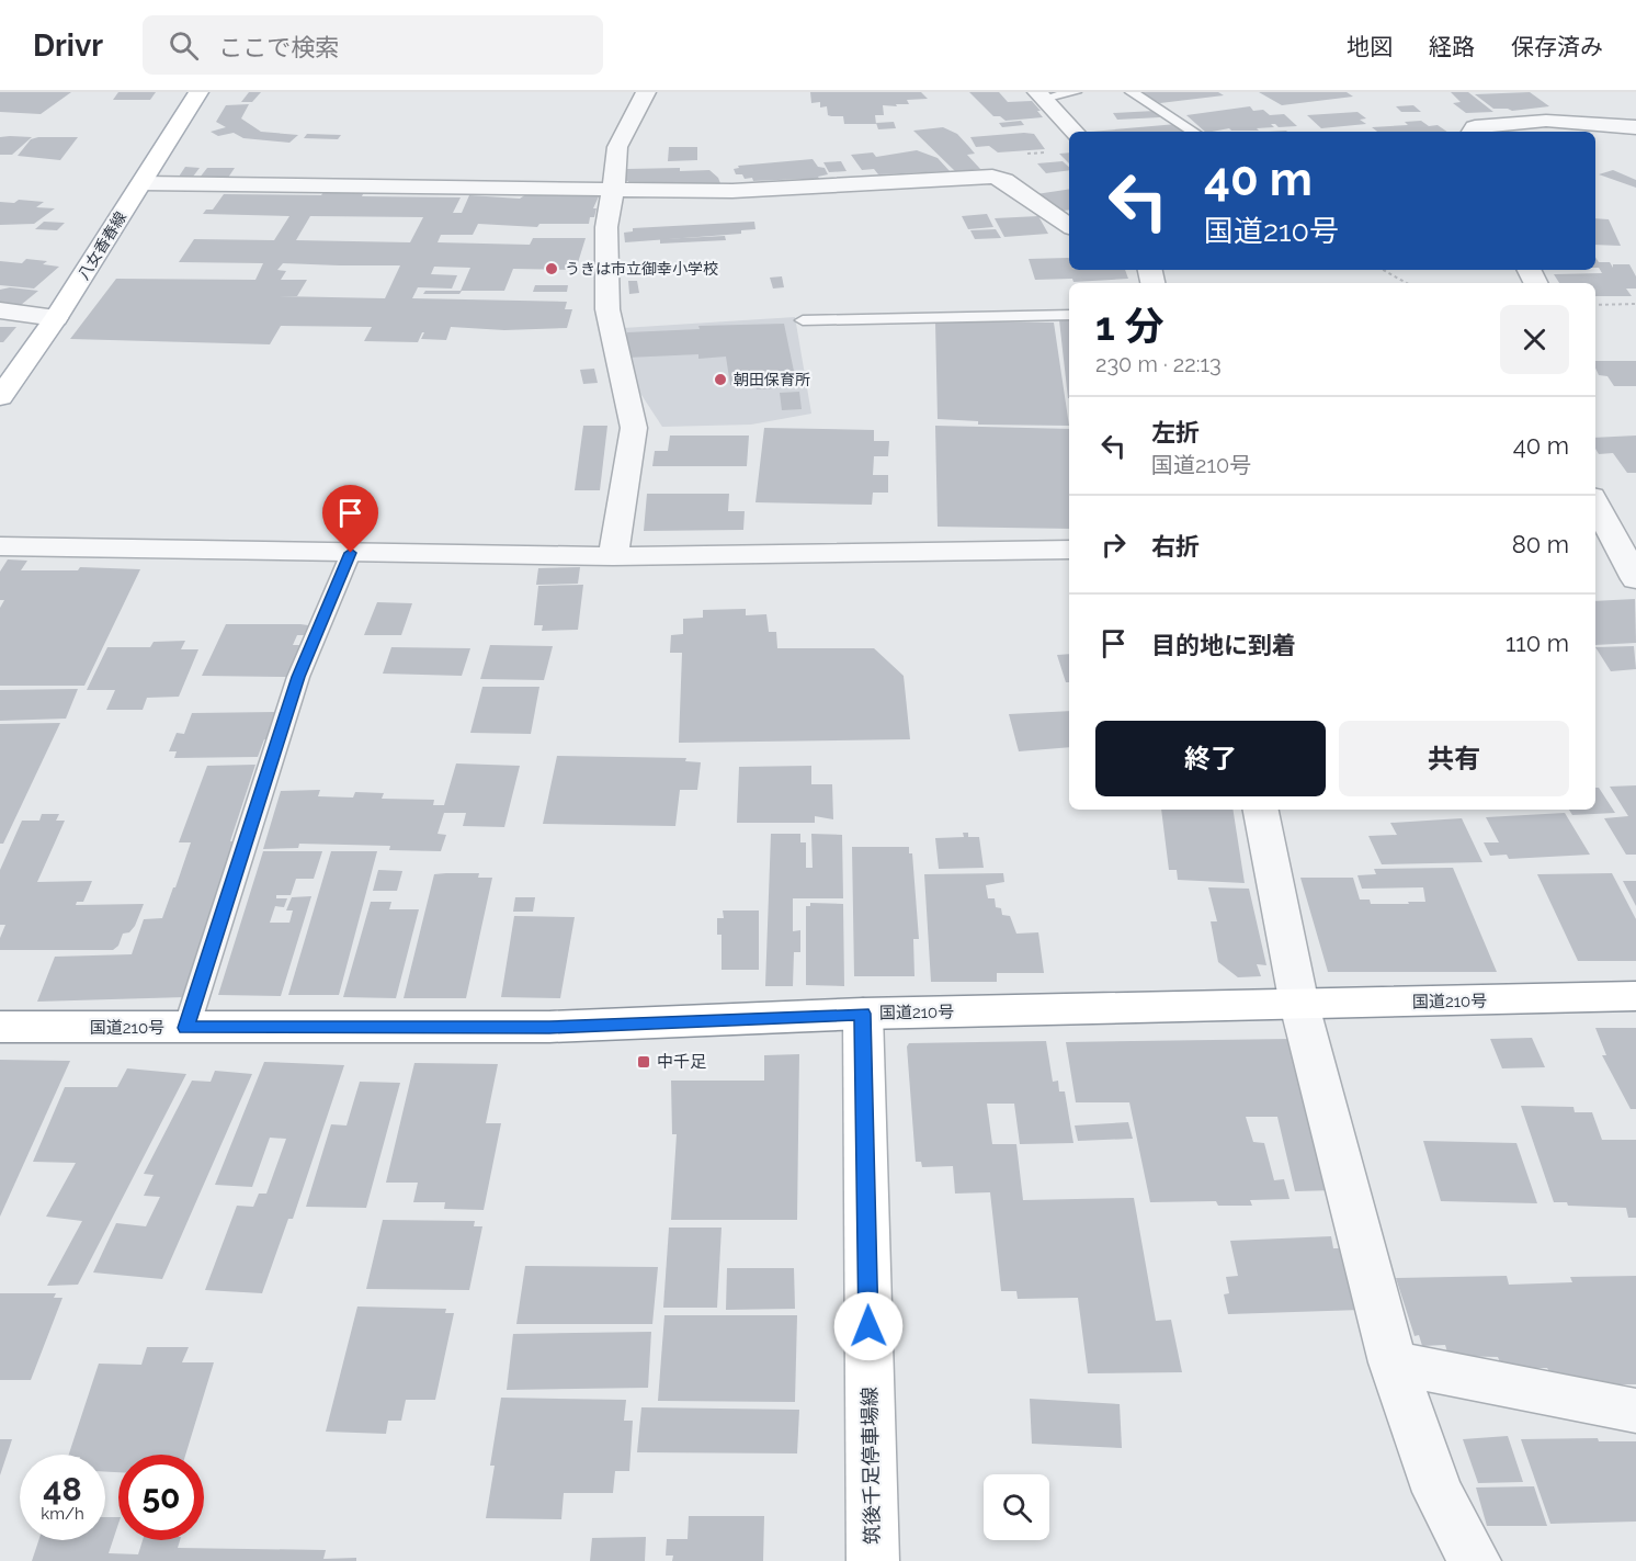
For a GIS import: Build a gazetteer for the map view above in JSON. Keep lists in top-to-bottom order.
{
  "streets": {
    "main road": ["八女香春線", "国道210号", "筑後千足停車場線"]
  },
  "crossings": [
    ["国道210号", "筑後千足停車場線"]
  ],
  "places": {
    "other": ["うきは市立御幸小学校", "朝田保育所"],
    "transit": ["中千足"]
  },
  "page": {
    "header": "Drivr",
    "search": "ここで検索",
    "nav": ["地図", "経路", "保存済み"],
    "turn": ["40 m", "国道210号"],
    "heading": ["1 分", "230 m · 22:13"],
    "list": [
      {
        "name": "左折",
        "note": "国道210号",
        "value": "40 m"
      },
      {
        "name": "右折",
        "value": "80 m"
      },
      {
        "name": "目的地に到着",
        "value": "110 m"
      }
    ],
    "buttons": ["終了", "共有"],
    "speed": "48 km/h",
    "limit": "50"
  }
}
